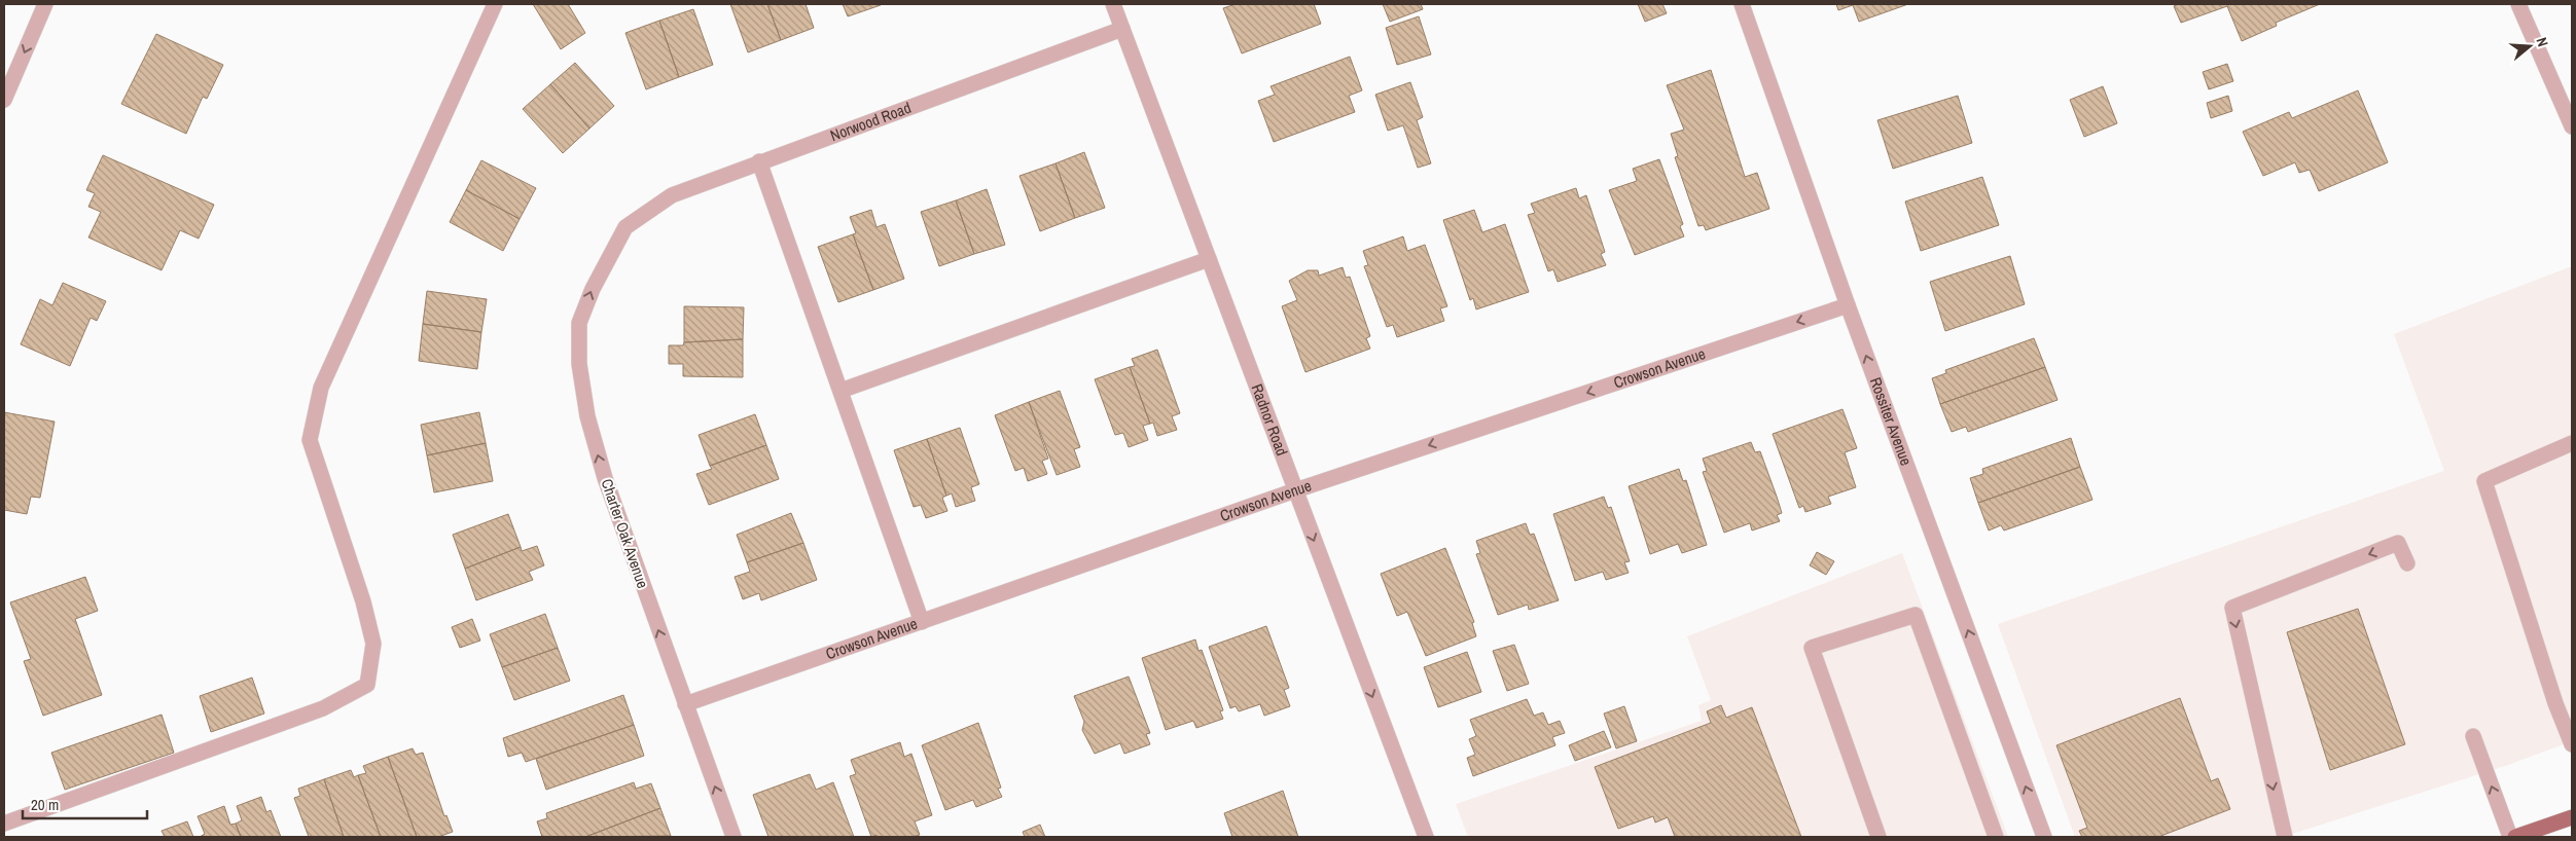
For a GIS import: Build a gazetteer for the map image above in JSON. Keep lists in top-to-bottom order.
{
  "streets": {
    "street": [
      "Norwood Road",
      "Crowson Avenue",
      "Radnor Road",
      "Rossiter Avenue",
      "Charter Oak Avenue"
    ]
  },
  "crossings": [
    ["Norwood Road", "Radnor Road"],
    ["Norwood Road", "Charter Oak Avenue"],
    ["Crowson Avenue", "Radnor Road"],
    ["Crowson Avenue", "Rossiter Avenue"],
    ["Crowson Avenue", "Charter Oak Avenue"]
  ],
  "one_way": [
    "Crowson Avenue",
    "Radnor Road",
    "Rossiter Avenue",
    "Charter Oak Avenue"
  ],
  "scale_bar": "20 m",
  "north": "right"
}
